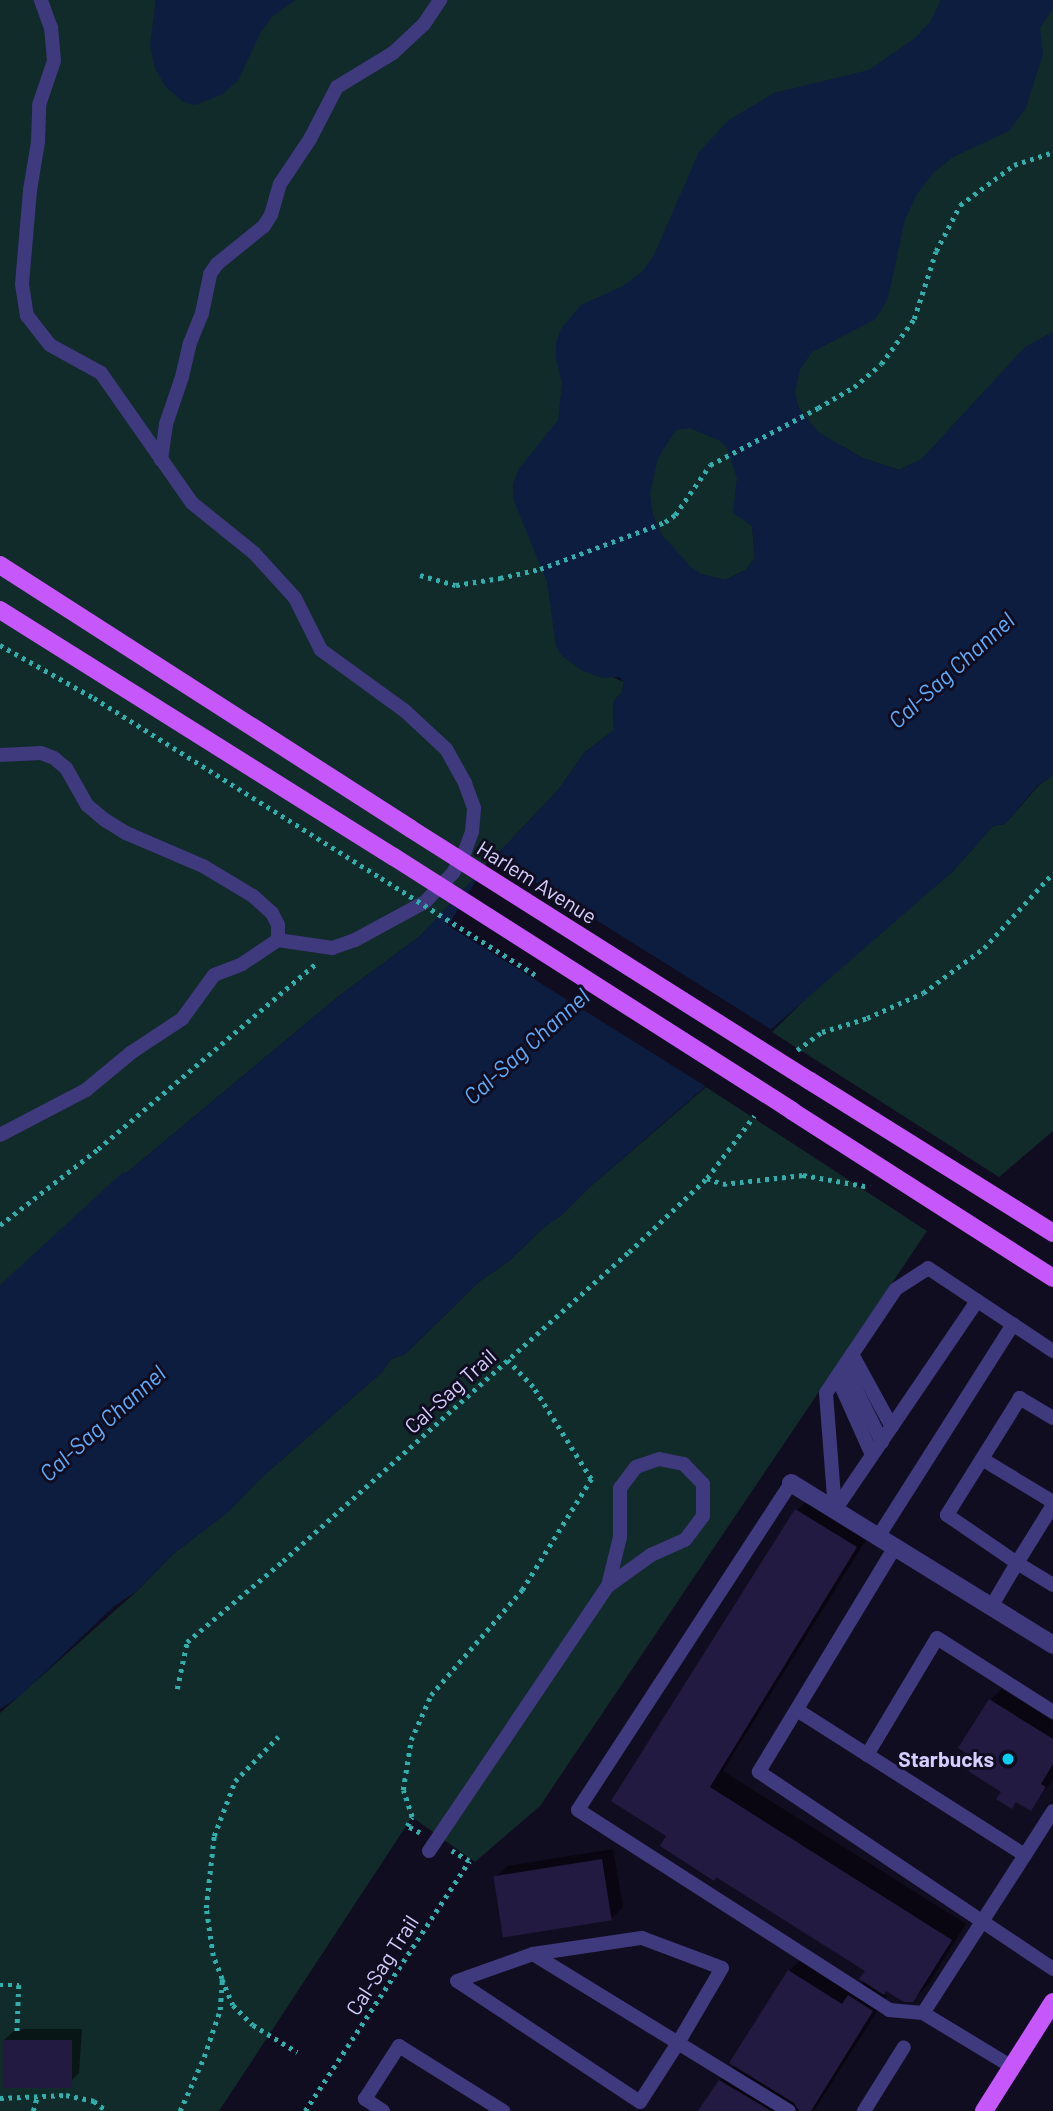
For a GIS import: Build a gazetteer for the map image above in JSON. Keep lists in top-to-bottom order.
{
  "streets": {
    "main road": ["Harlem Avenue"],
    "path": ["Cal-Sag Trail"]
  },
  "water": ["Cal-Sag Channel"],
  "places": ["Starbucks"]
}
